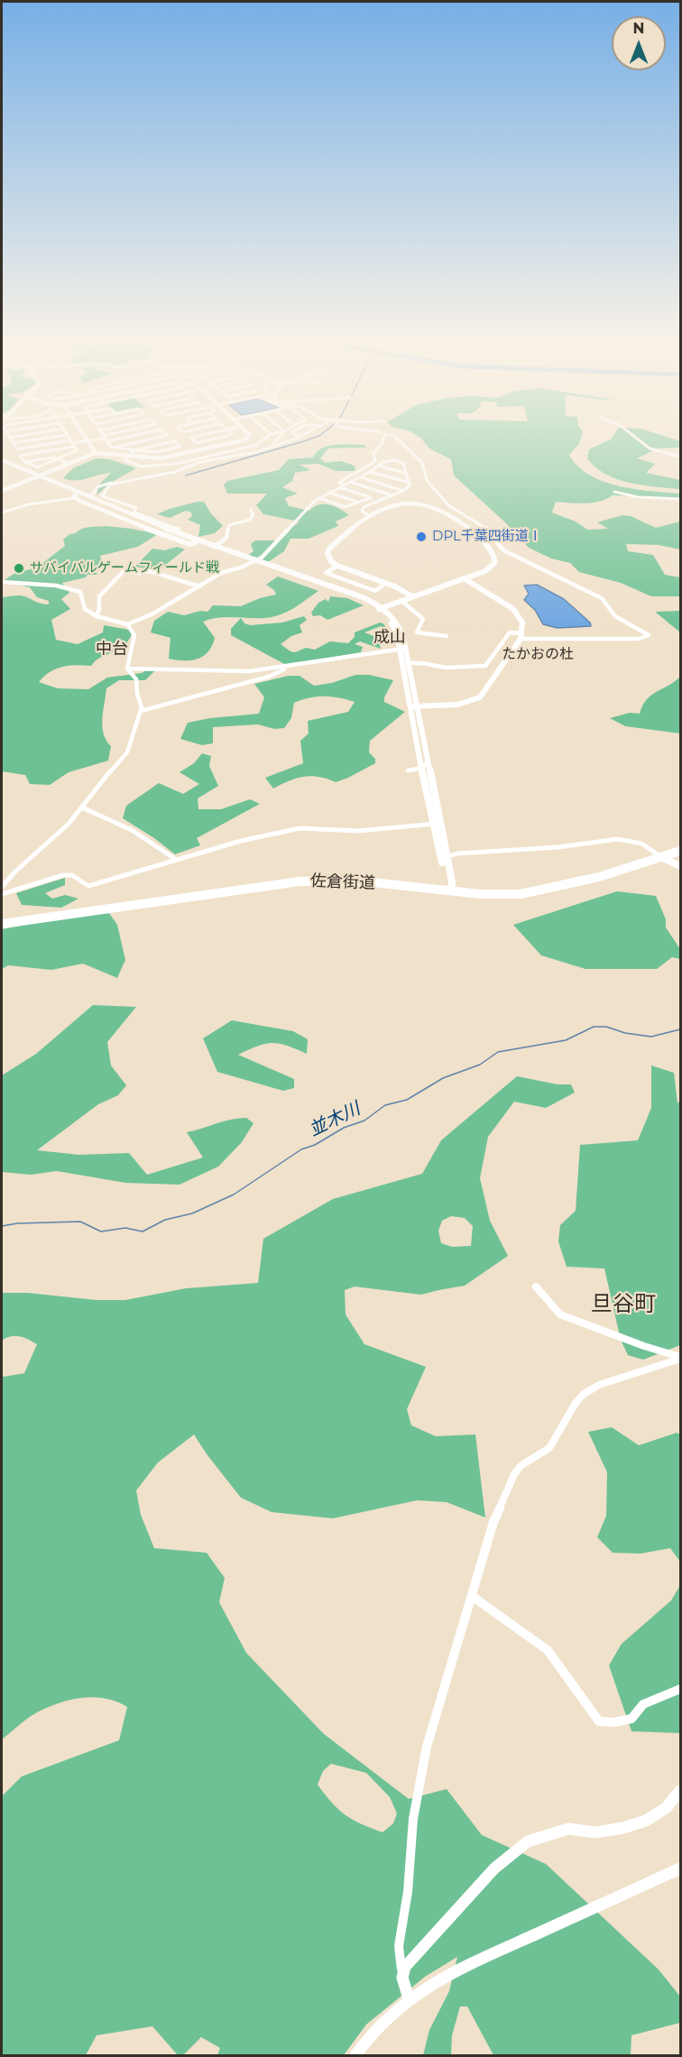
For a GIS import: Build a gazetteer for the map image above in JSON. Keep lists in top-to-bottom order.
{
  "streets": {
    "highway": ["佐倉街道"]
  },
  "districts": [
    "成山",
    "中台",
    "たかおの杜",
    "旦谷町"
  ],
  "water": ["並木川"],
  "places": ["DPL千葉四街道Ⅰ", "サバイバルゲームフィールド戦"],
  "north": "top"
}
